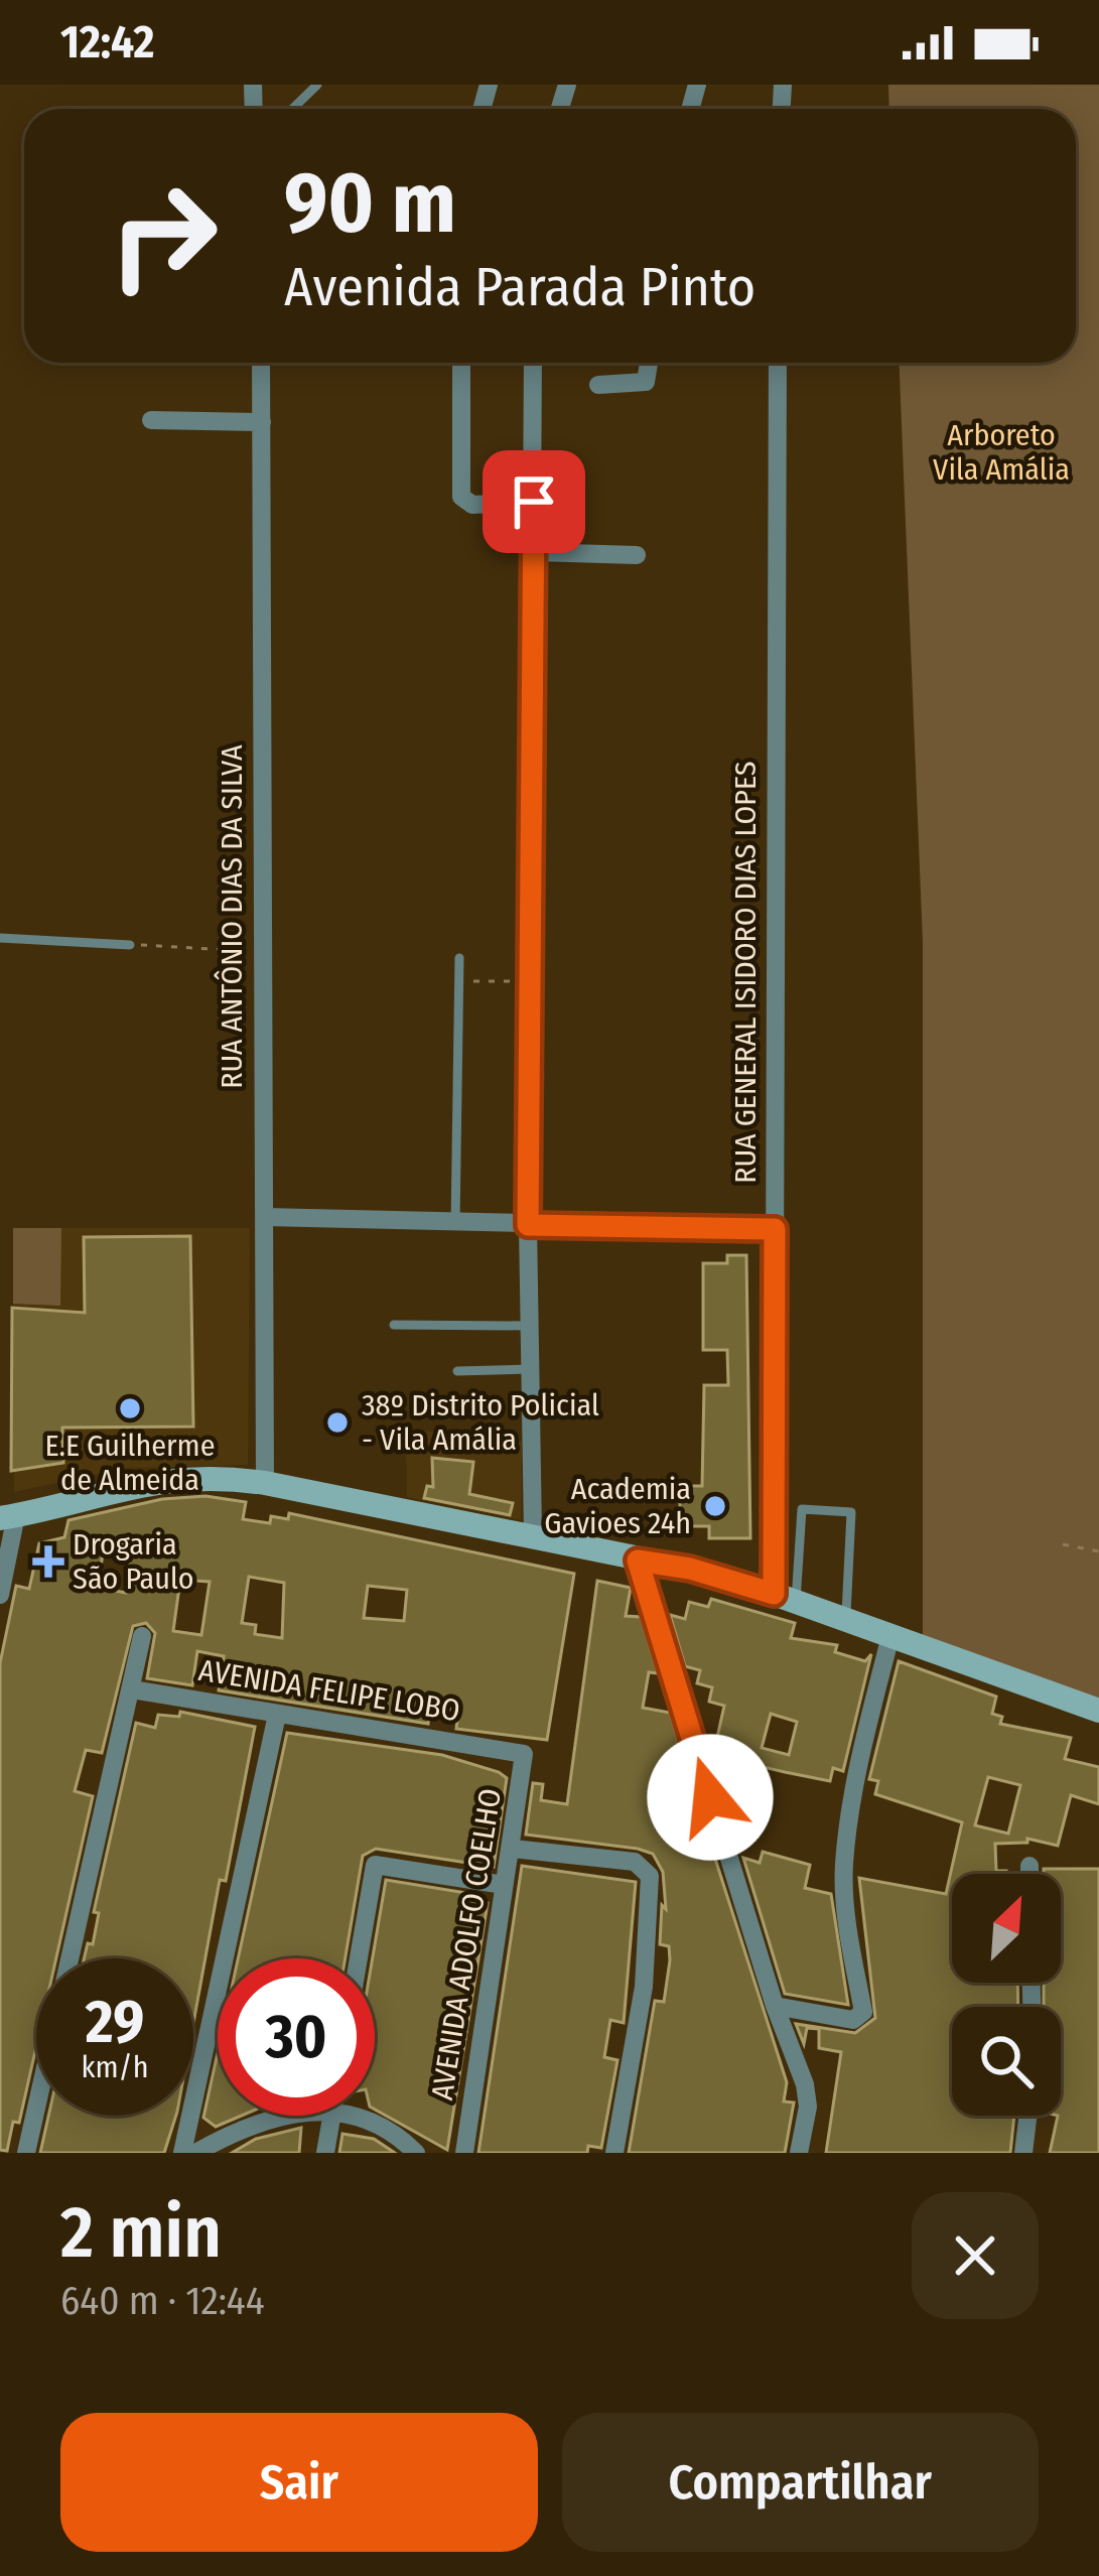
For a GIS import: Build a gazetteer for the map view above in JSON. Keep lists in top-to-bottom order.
{
  "streets": {
    "street": [
      "RUA ANTÔNIO DIAS DA SILVA",
      "RUA GENERAL ISIDORO DIAS LOPES",
      "AVENIDA FELIPE LOBO",
      "AVENIDA ADOLFO COELHO"
    ]
  },
  "crossings": [
    ["AVENIDA FELIPE LOBO", "AVENIDA ADOLFO COELHO"]
  ],
  "parks": ["Arboreto Vila Amália"],
  "places": {
    "other": ["E.E Guilherme de Almeida", "38º Distrito Policial - Vila Amália", "Academia Gavioes 24h"],
    "health": ["Drogaria São Paulo"]
  },
  "north": "top right",
  "page": {
    "status": "12:42",
    "turn": ["90 m", "Avenida Parada Pinto"],
    "speed": "29 km/h",
    "limit": "30",
    "heading": ["2 min", "640 m · 12:44"],
    "buttons": ["Sair", "Compartilhar"]
  }
}
